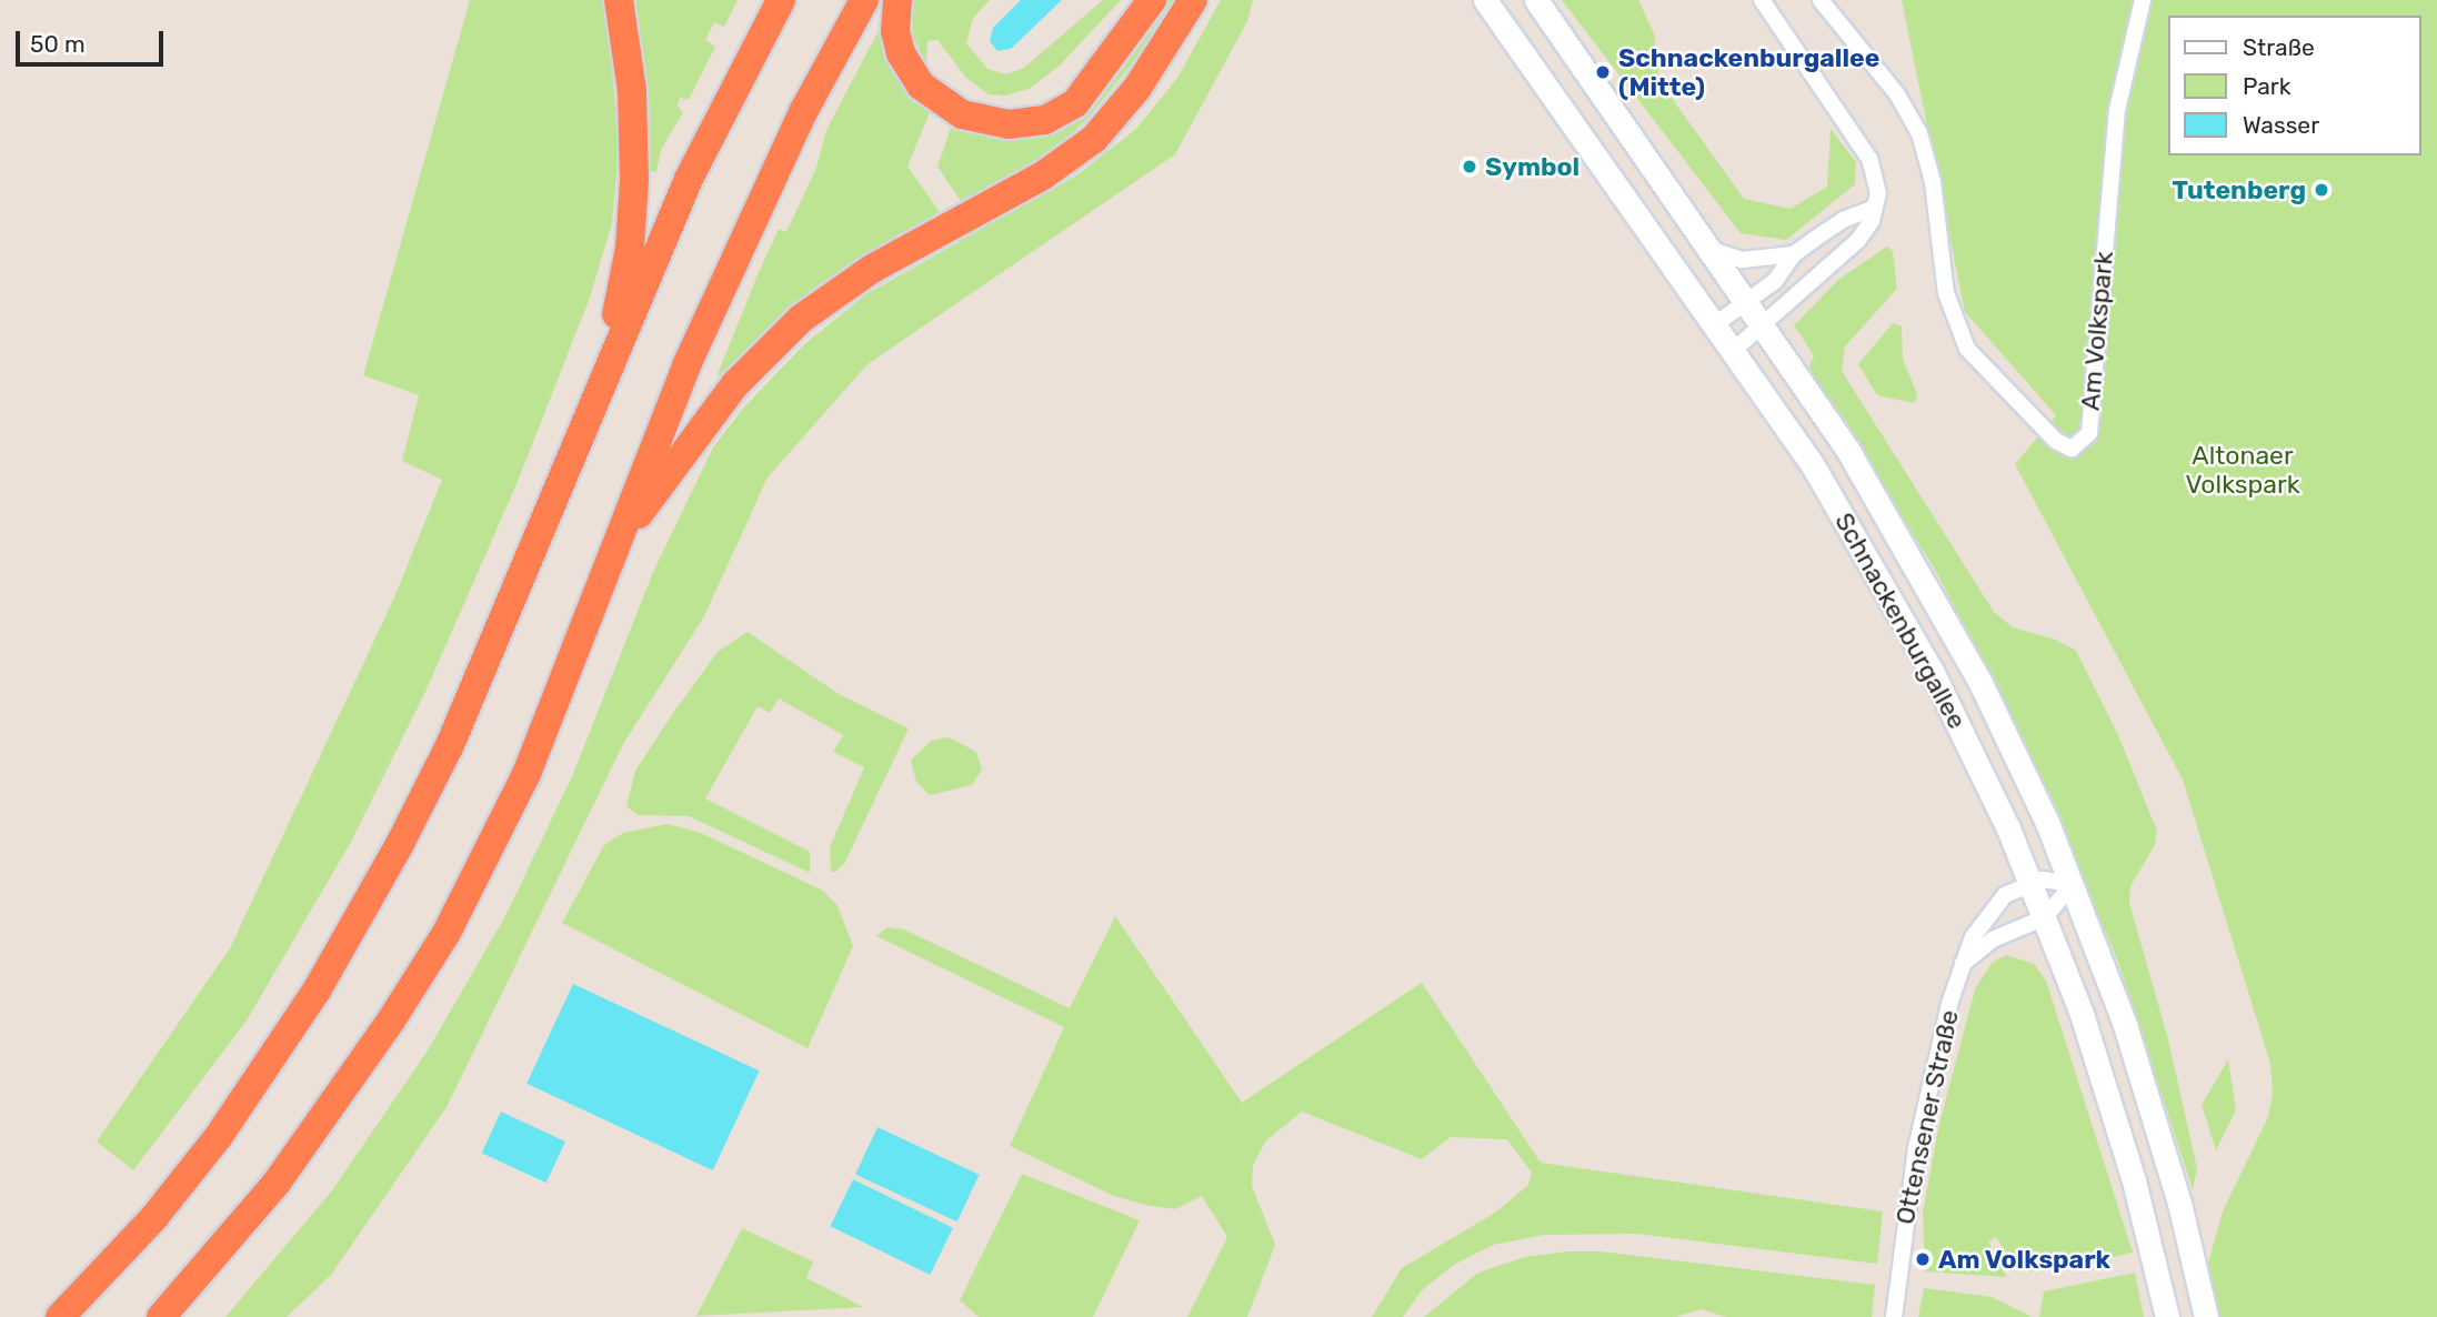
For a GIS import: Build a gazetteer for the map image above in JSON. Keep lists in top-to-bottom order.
{
  "streets": {
    "main road": ["Schnackenburgallee"],
    "street": ["Am Volkspark", "Ottensener Straße"]
  },
  "crossings": [
    ["Schnackenburgallee", "Ottensener Straße"]
  ],
  "parks": ["Altonaer Volkspark"],
  "places": [
    "Schnackenburgallee (Mitte)",
    "Symbol",
    "Tutenberg",
    "Am Volkspark"
  ],
  "legend": ["Straße", "Park", "Wasser"],
  "scale_bar": "50 m"
}
